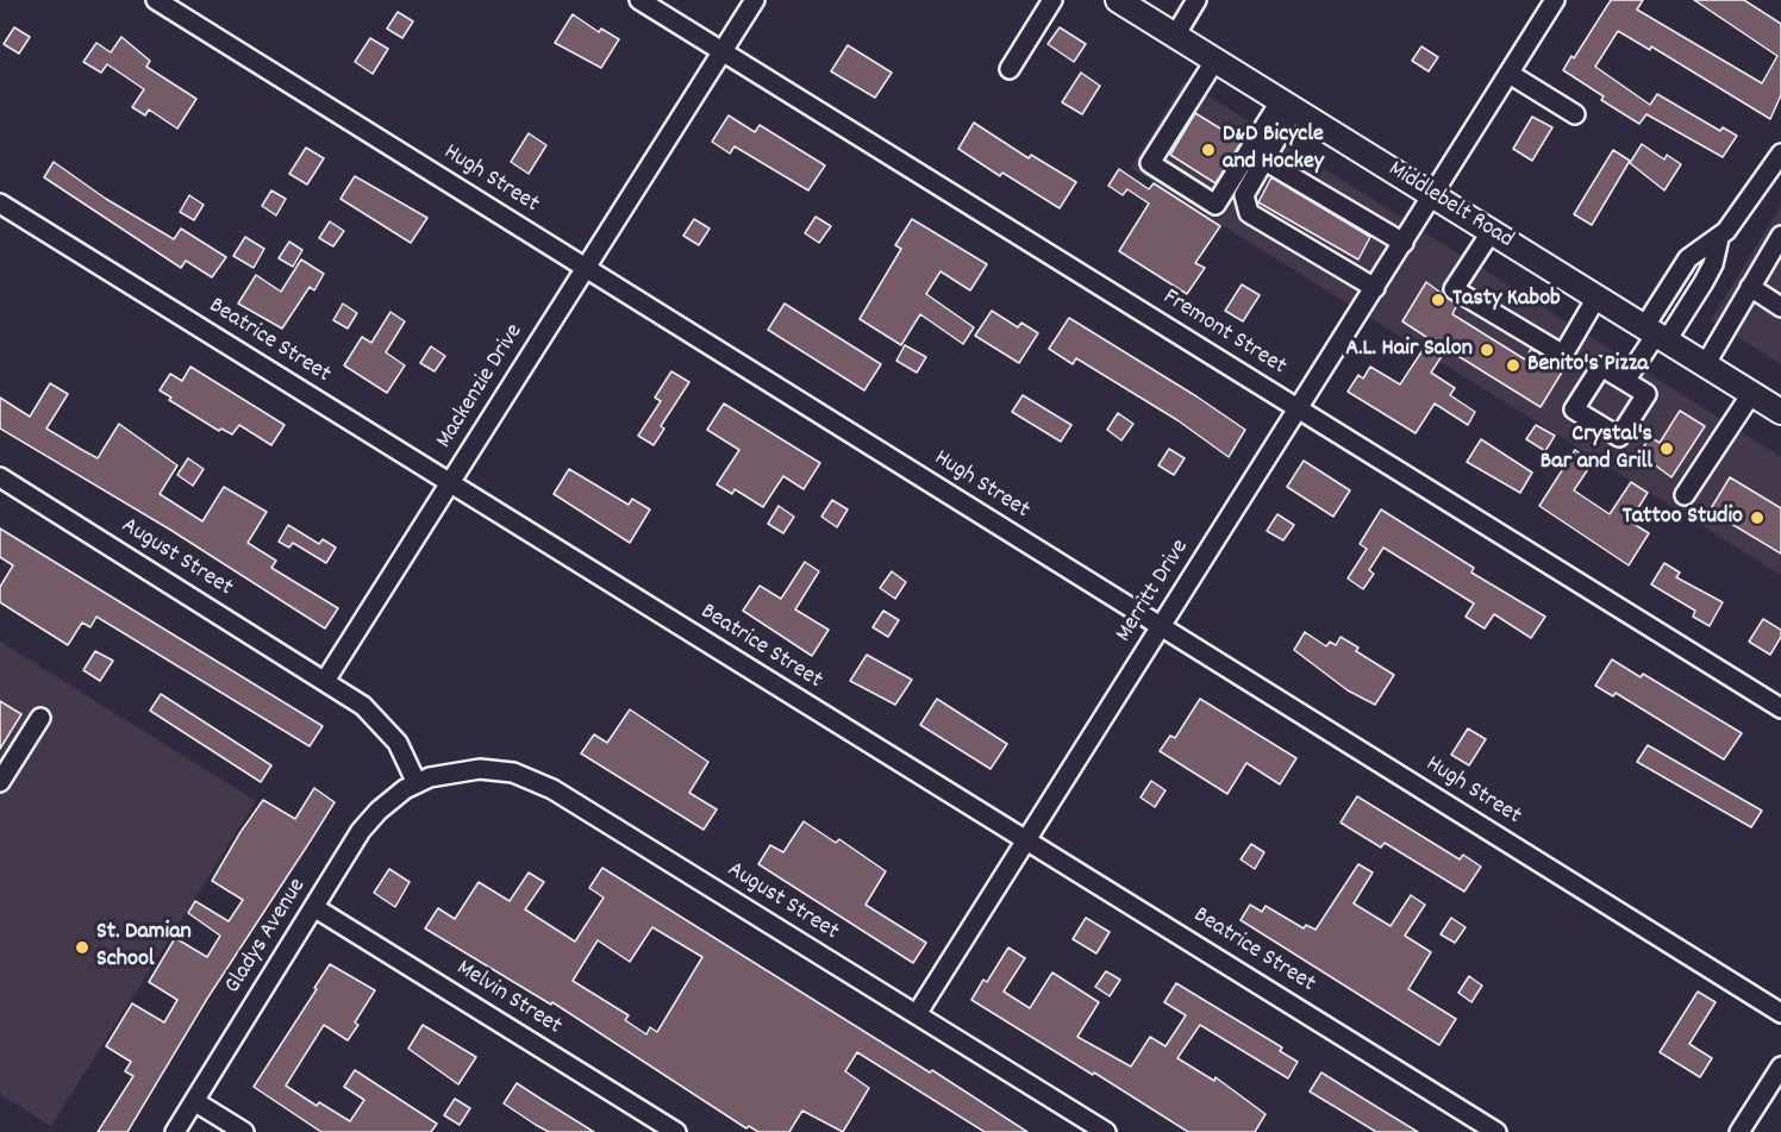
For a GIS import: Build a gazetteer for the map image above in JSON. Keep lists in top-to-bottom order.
{
  "streets": {
    "main road": ["Middlebelt Road"],
    "street": [
      "Hugh Street",
      "Fremont Street",
      "Beatrice Street",
      "Mackenzie Drive",
      "August Street",
      "Merritt Drive",
      "Gladys Avenue",
      "Melvin Street"
    ]
  },
  "crossings": [
    ["Hugh Street", "Mackenzie Drive"],
    ["Hugh Street", "Merritt Drive"],
    ["Middlebelt Road", "Merritt Drive"],
    ["Fremont Street", "Mackenzie Drive"],
    ["Fremont Street", "Merritt Drive"],
    ["Beatrice Street", "Mackenzie Drive"],
    ["Beatrice Street", "Merritt Drive"],
    ["Mackenzie Drive", "August Street"],
    ["August Street", "Merritt Drive"],
    ["August Street", "Gladys Avenue"],
    ["Gladys Avenue", "Melvin Street"]
  ],
  "places": [
    "D&D Bicycle and Hockey",
    "Tasty Kabob",
    "A.L. Hair Salon",
    "Benito's Pizza",
    "Crystal's Bar and Grill",
    "Tattoo Studio",
    "St. Damian School"
  ]
}
